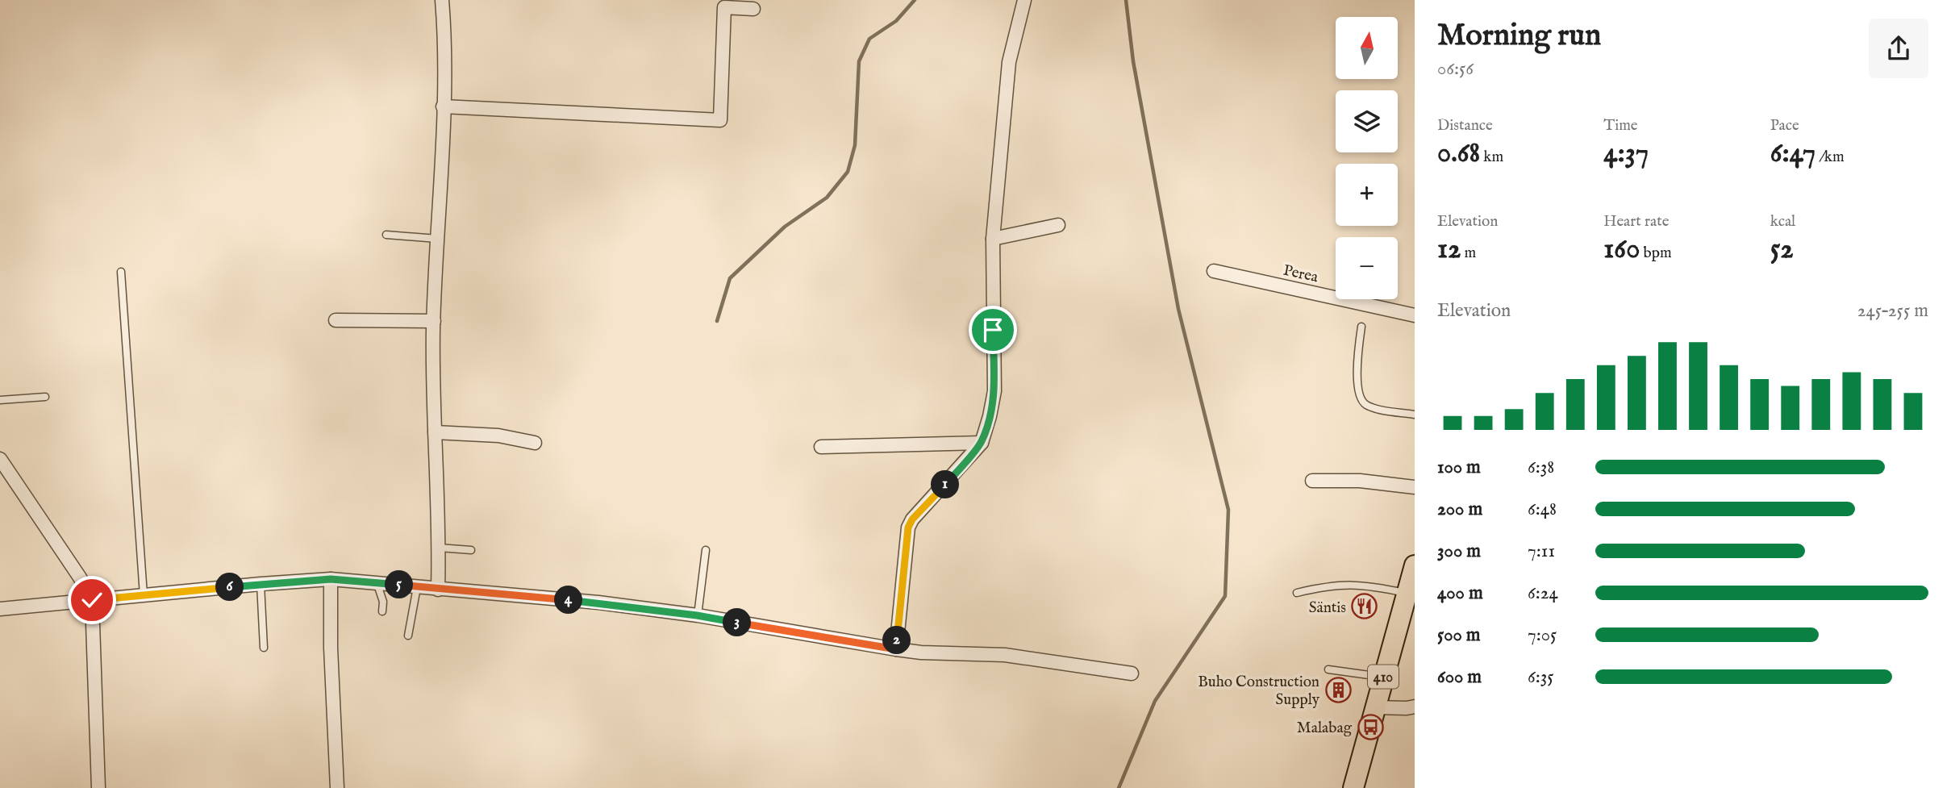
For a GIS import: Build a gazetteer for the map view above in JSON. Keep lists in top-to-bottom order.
{
  "streets": {
    "main road": ["410"],
    "street": ["Perea"]
  },
  "places": {
    "restaurant": ["Säntis"],
    "building": ["Buho Construction Supply"],
    "bus stop": ["Malabag"]
  },
  "north": "top",
  "page": {
    "heading": ["Morning run", "06:56"],
    "map_buttons": ["+", "−"],
    "stats": [
      ["Distance", "0.68 km"],
      ["Time", "4:37"],
      ["Pace", "6:47 /km"],
      ["Elevation", "12 m"],
      ["Heart rate", "160 bpm"],
      ["kcal", "52"]
    ],
    "chart": ["Elevation", "245–255 m"],
    "list": [
      {
        "name": "100 m",
        "note": "6:38"
      },
      {
        "name": "200 m",
        "note": "6:48"
      },
      {
        "name": "300 m",
        "note": "7:11"
      },
      {
        "name": "400 m",
        "note": "6:24"
      },
      {
        "name": "500 m",
        "note": "7:05"
      },
      {
        "name": "600 m",
        "note": "6:35"
      }
    ],
    "pins": [
      "1",
      "5",
      "6",
      "4",
      "3",
      "2"
    ]
  }
}
